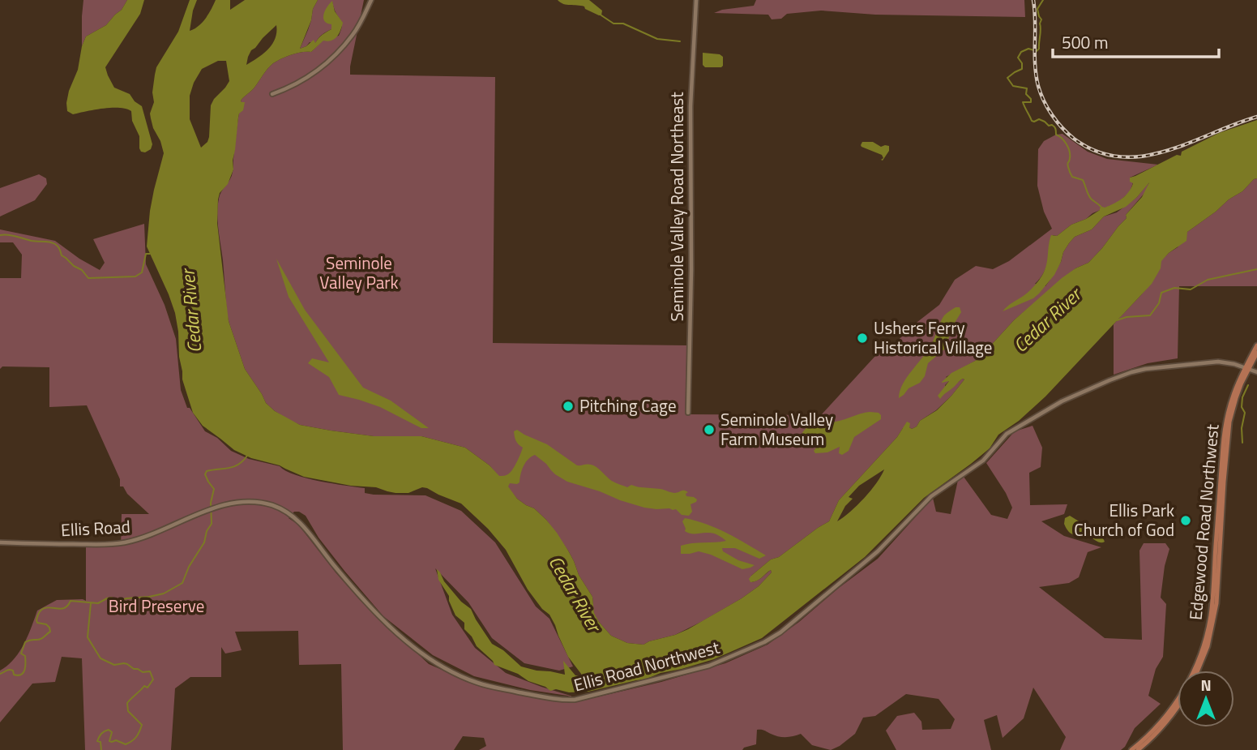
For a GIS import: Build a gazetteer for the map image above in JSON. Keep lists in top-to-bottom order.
{
  "streets": {
    "main road": ["Edgewood Road Northwest"],
    "street": ["Seminole Valley Road Northeast", "Ellis Road", "Ellis Road Northwest"]
  },
  "crossings": [
    ["Edgewood Road Northwest", "Ellis Road Northwest"],
    ["Ellis Road", "Ellis Road Northwest"]
  ],
  "water": ["Cedar River"],
  "parks": ["Seminole Valley Park", "Bird Preserve"],
  "places": [
    "Ushers Ferry Historical Village",
    "Pitching Cage",
    "Seminole Valley Farm Museum",
    "Ellis Park Church of God"
  ],
  "scale_bar": "500 m",
  "north": "top"
}
